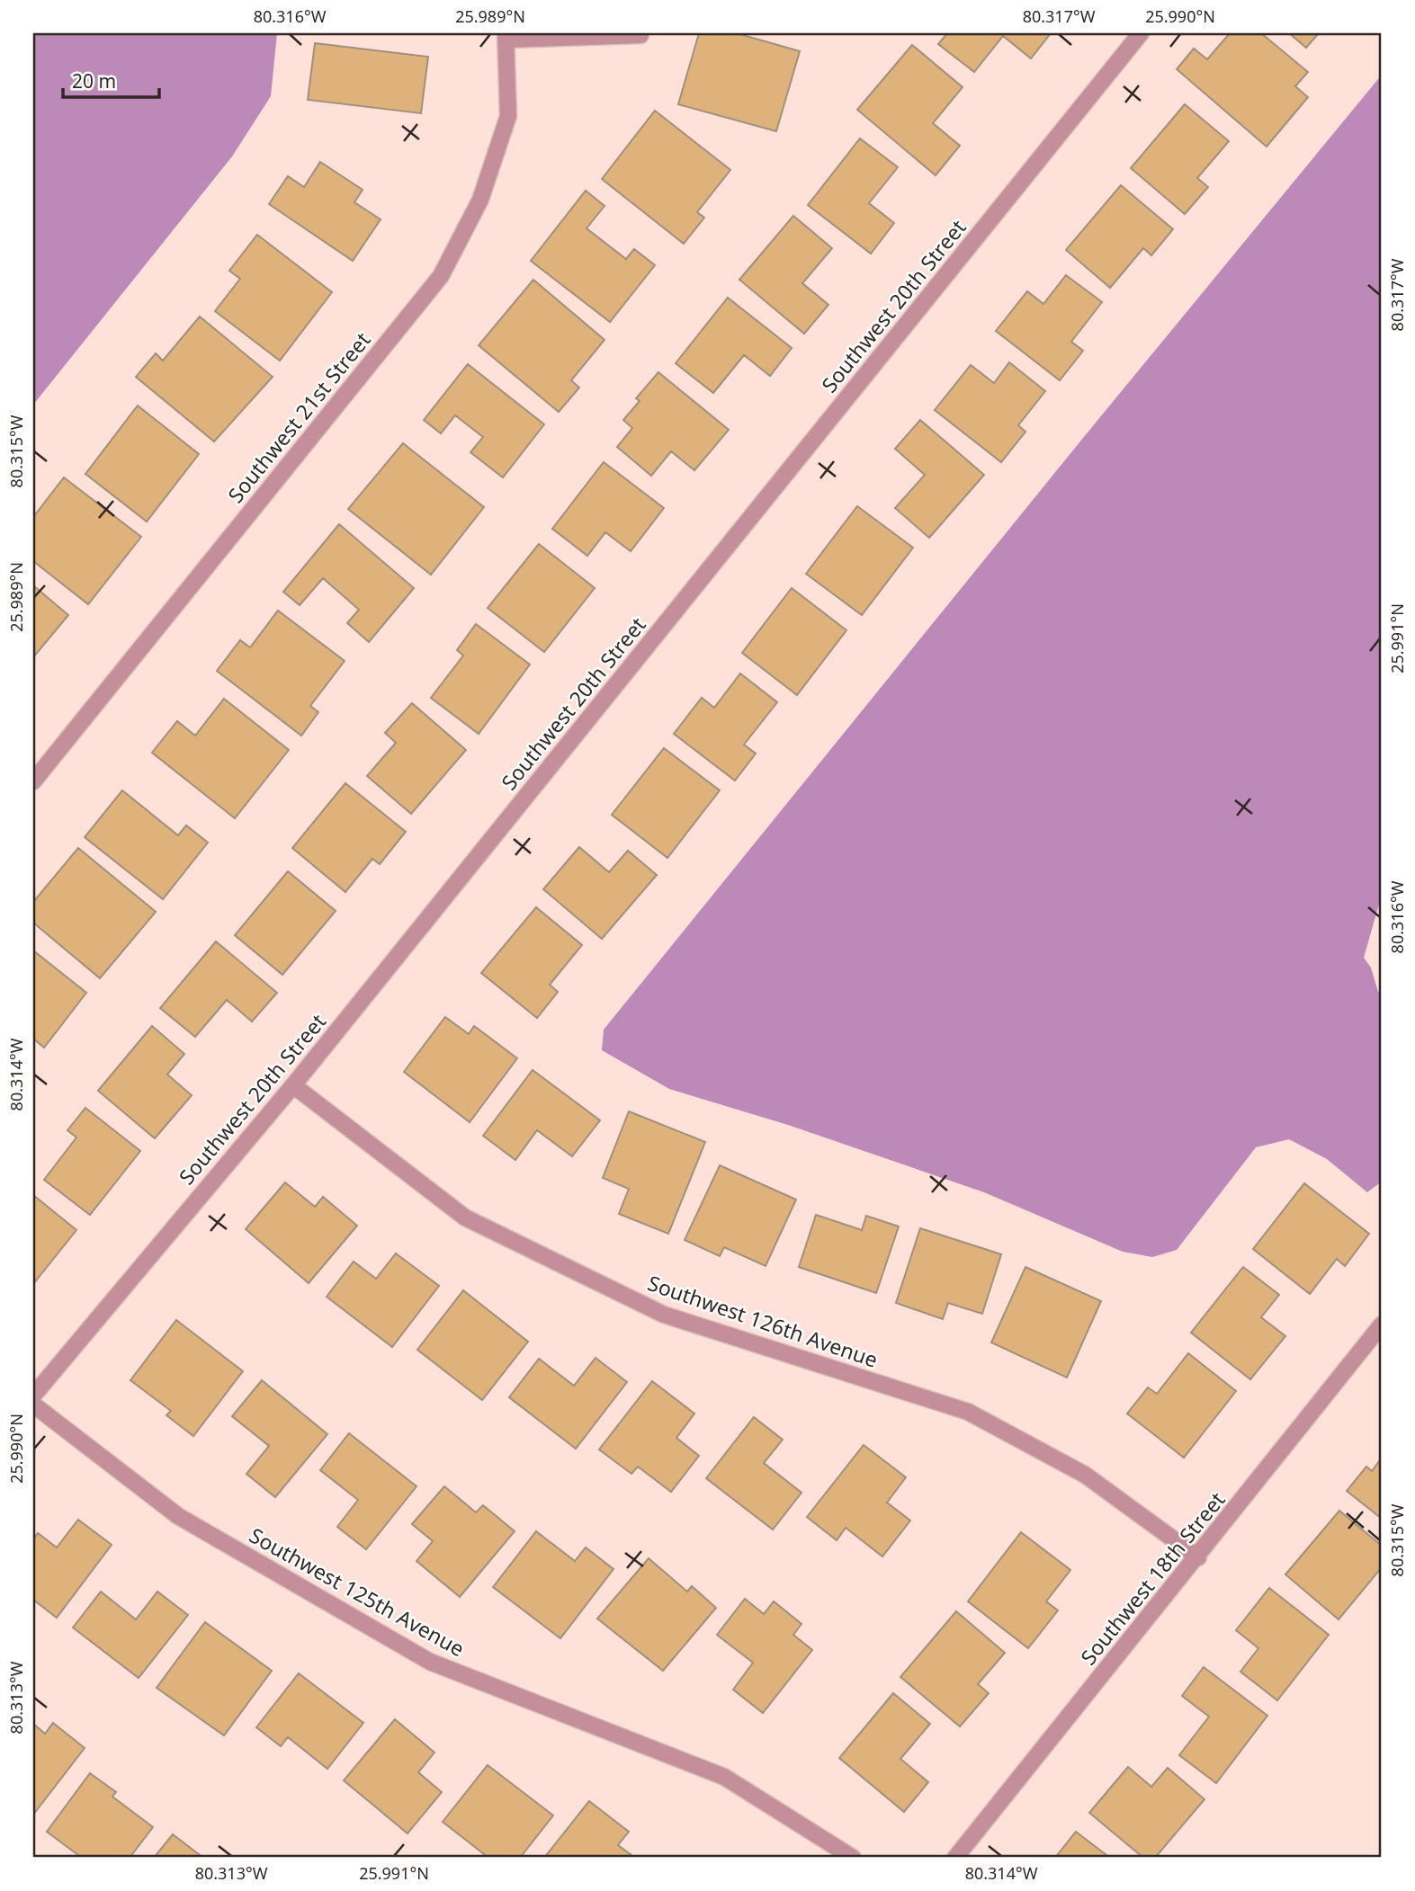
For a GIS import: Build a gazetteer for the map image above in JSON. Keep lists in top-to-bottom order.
{
  "streets": {
    "street": [
      "Southwest 20th Street",
      "Southwest 21st Street",
      "Southwest 126th Avenue",
      "Southwest 18th Street",
      "Southwest 125th Avenue"
    ]
  },
  "crossings": [
    ["Southwest 20th Street", "Southwest 126th Avenue"],
    ["Southwest 126th Avenue", "Southwest 18th Street"]
  ],
  "scale_bar": "20 m",
  "coordinates": [
    "80.316°W",
    "25.989°N",
    "80.317°W",
    "25.990°N",
    "80.315°W",
    "25.991°N",
    "80.314°W",
    "80.313°W"
  ]
}
